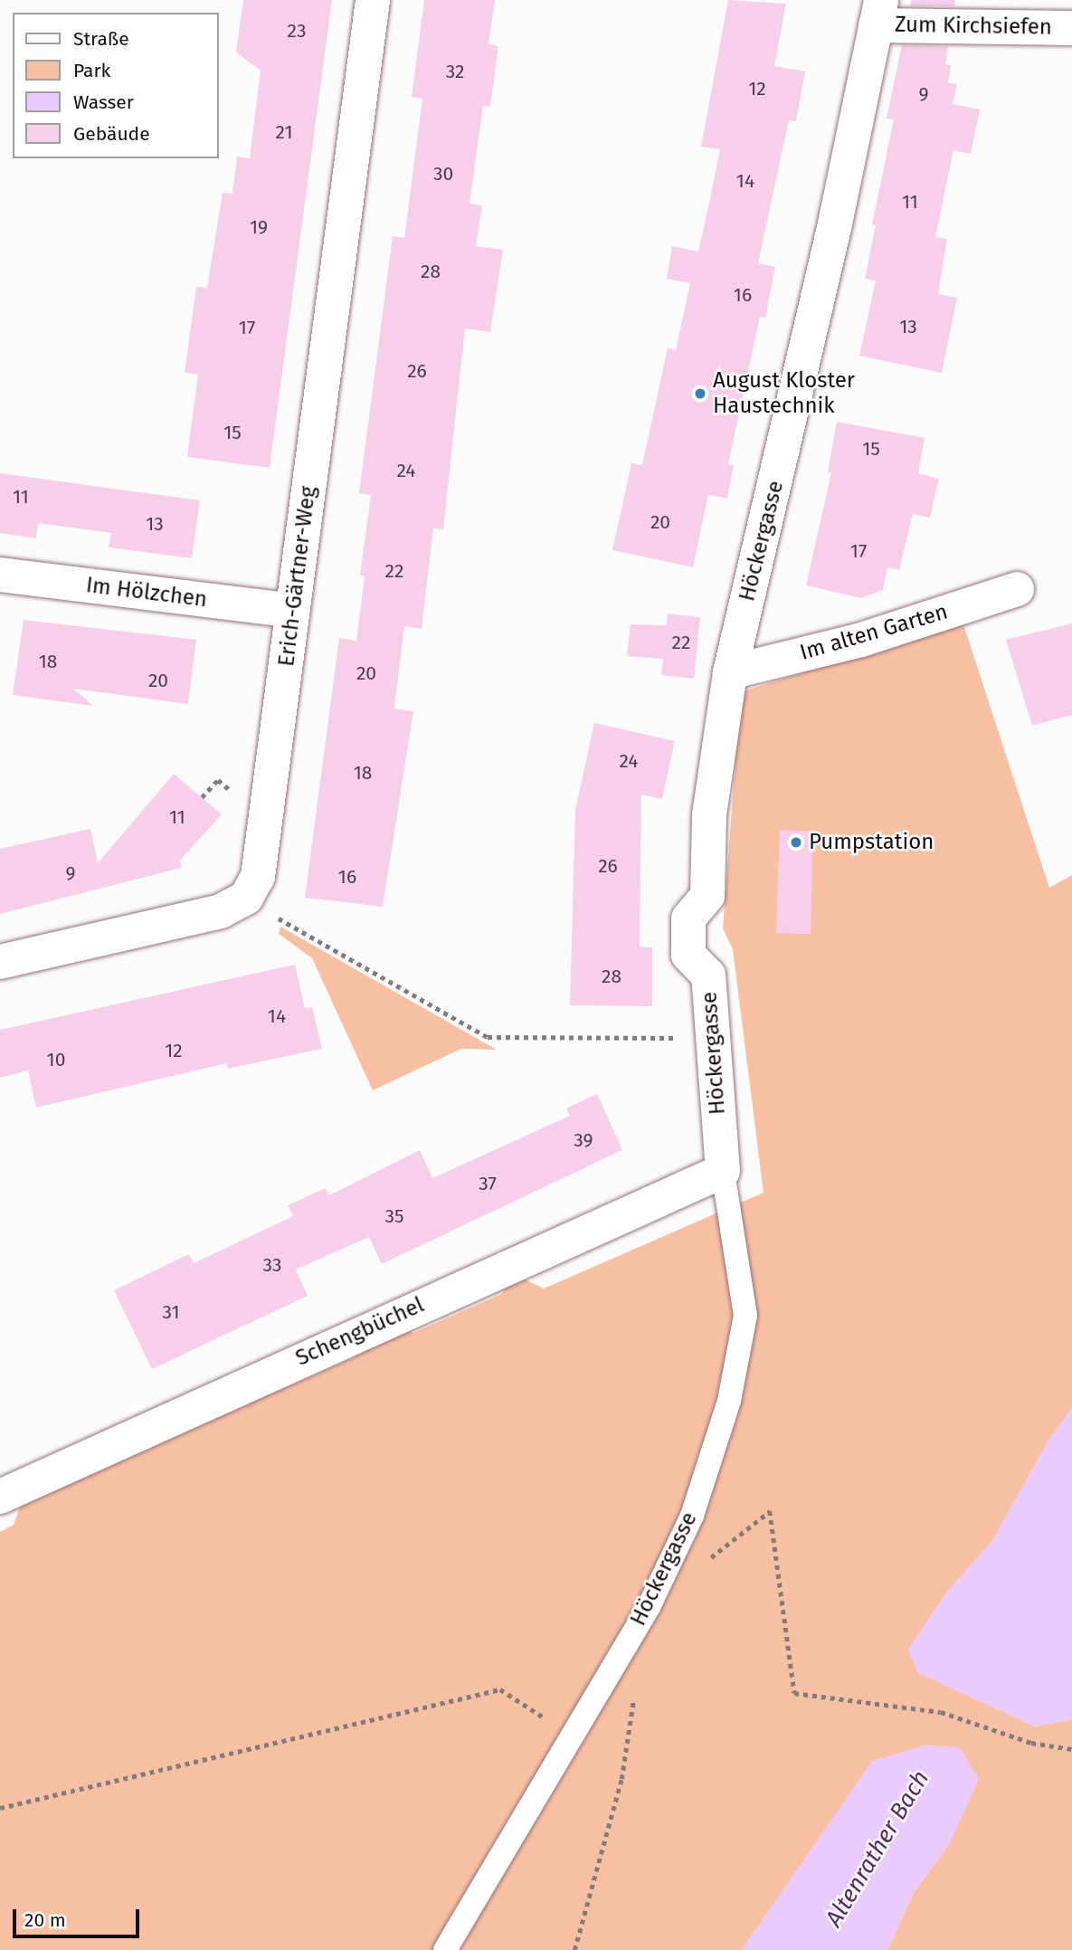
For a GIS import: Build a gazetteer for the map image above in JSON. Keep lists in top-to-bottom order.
{
  "streets": {
    "street": [
      "Zum Kirchsiefen",
      "Höckergasse",
      "Erich-Gärtner-Weg",
      "Im Hölzchen",
      "Im alten Garten",
      "Schengbüchel"
    ]
  },
  "crossings": [
    ["Zum Kirchsiefen", "Höckergasse"],
    ["Höckergasse", "Im alten Garten"],
    ["Höckergasse", "Schengbüchel"],
    ["Erich-Gärtner-Weg", "Im Hölzchen"]
  ],
  "water": ["Altenrather Bach"],
  "places": ["August Kloster Haustechnik", "Pumpstation"],
  "house_numbers": [
    "23",
    "32",
    "12",
    "9",
    "21",
    "30",
    "14",
    "11",
    "19",
    "28",
    "16",
    "13",
    "17",
    "26",
    "15",
    "15",
    "24",
    "11",
    "20",
    "13",
    "17",
    "22",
    "22",
    "18",
    "20",
    "20",
    "24",
    "18",
    "11",
    "26",
    "9",
    "16",
    "28",
    "14",
    "12",
    "10",
    "39",
    "37",
    "35",
    "33",
    "31"
  ],
  "legend": [
    "Straße",
    "Park",
    "Wasser",
    "Gebäude"
  ],
  "scale_bar": "20 m"
}
